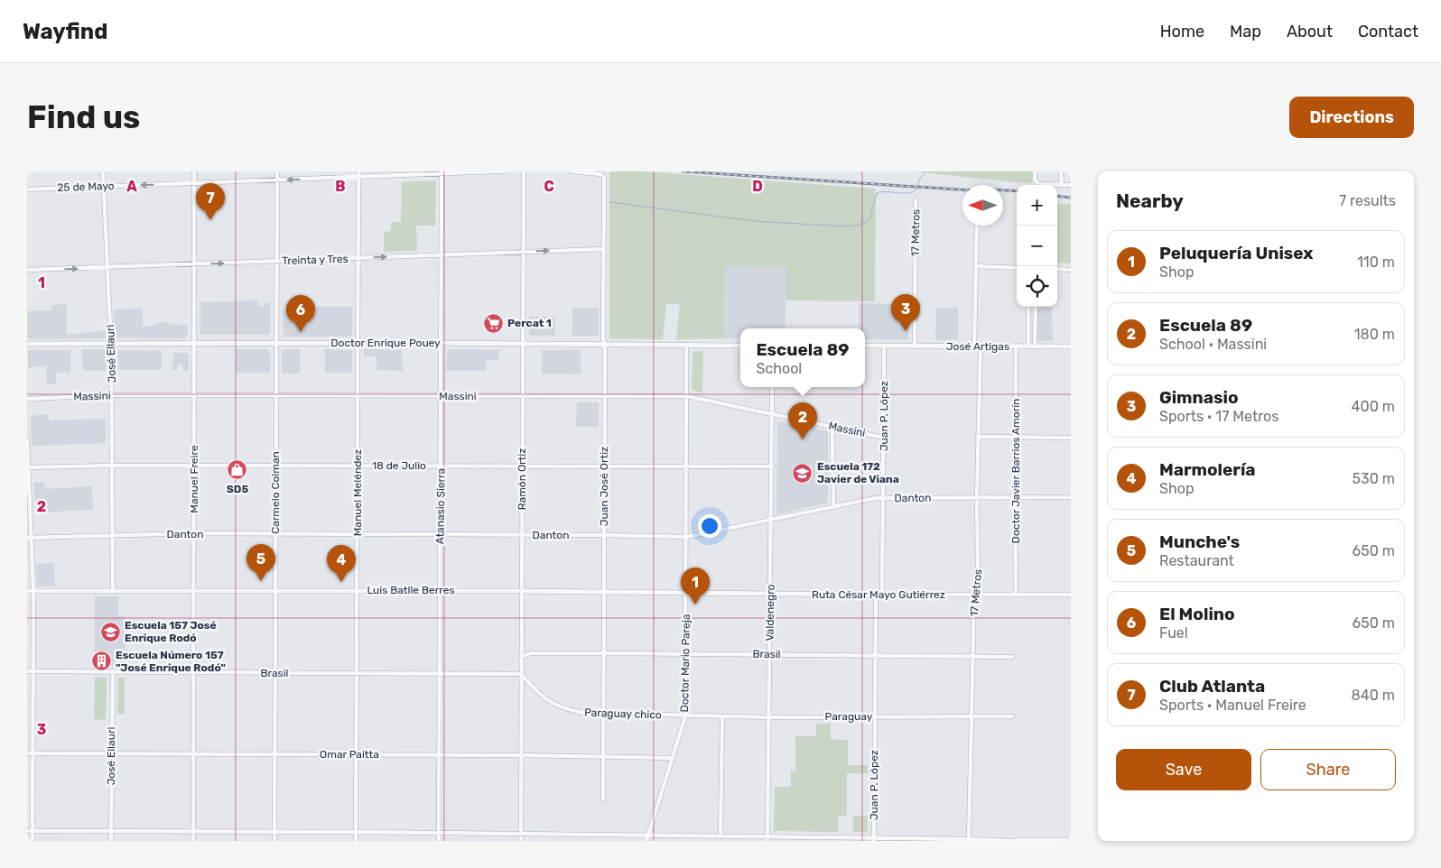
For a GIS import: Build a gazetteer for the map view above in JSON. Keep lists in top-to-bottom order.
{
  "streets": {
    "street": [
      "25 de Mayo",
      "17 Metros",
      "Treinta y Tres",
      "Doctor Enrique Pouey",
      "José Artigas",
      "José Ellauri",
      "Massini",
      "Juan P. López",
      "18 de Julio",
      "Doctor Javier Barrios Amorín",
      "Manuel Freire",
      "Ramón Ortiz",
      "Juan José Ortiz",
      "Carmelo Colman",
      "Manuel Meléndez",
      "Danton",
      "Atanasio Sierra",
      "Luis Batlle Berres",
      "Ruta César Mayo Gutiérrez",
      "Valdenegro",
      "Brasil",
      "Doctor Mario Pareja",
      "Paraguay chico",
      "Paraguay",
      "Omar Paitta"
    ]
  },
  "crossings": [
    ["25 de Mayo", "José Ellauri"],
    ["25 de Mayo", "Manuel Freire"],
    ["25 de Mayo", "Carmelo Colman"],
    ["25 de Mayo", "Manuel Meléndez"],
    ["25 de Mayo", "Atanasio Sierra"],
    ["17 Metros", "José Artigas"],
    ["17 Metros", "Danton"],
    ["17 Metros", "Ruta César Mayo Gutiérrez"],
    ["17 Metros", "Brasil"],
    ["17 Metros", "Paraguay"],
    ["Treinta y Tres", "José Ellauri"],
    ["Treinta y Tres", "Manuel Freire"],
    ["Treinta y Tres", "Ramón Ortiz"],
    ["Treinta y Tres", "Juan José Ortiz"],
    ["Treinta y Tres", "Carmelo Colman"],
    ["Treinta y Tres", "Manuel Meléndez"],
    ["Treinta y Tres", "Atanasio Sierra"],
    ["Doctor Enrique Pouey", "José Ellauri"],
    ["Doctor Enrique Pouey", "Manuel Freire"],
    ["Doctor Enrique Pouey", "Ramón Ortiz"],
    ["Doctor Enrique Pouey", "Juan José Ortiz"],
    ["Doctor Enrique Pouey", "Carmelo Colman"],
    ["Doctor Enrique Pouey", "Manuel Meléndez"],
    ["Doctor Enrique Pouey", "Atanasio Sierra"],
    ["Doctor Enrique Pouey", "Doctor Mario Pareja"],
    ["José Artigas", "Juan P. López"],
    ["José Artigas", "Doctor Javier Barrios Amorín"],
    ["José Ellauri", "Massini"],
    ["José Ellauri", "18 de Julio"],
    ["José Ellauri", "Danton"],
    ["José Ellauri", "Luis Batlle Berres"],
    ["José Ellauri", "Brasil"],
    ["José Ellauri", "Omar Paitta"],
    ["Massini", "Juan P. López"],
    ["Massini", "Manuel Freire"],
    ["Massini", "Ramón Ortiz"],
    ["Massini", "Juan José Ortiz"],
    ["Massini", "Carmelo Colman"],
    ["Massini", "Manuel Meléndez"],
    ["Massini", "Atanasio Sierra"],
    ["Massini", "Valdenegro"],
    ["Massini", "Doctor Mario Pareja"],
    ["Juan P. López", "Danton"],
    ["Juan P. López", "Ruta César Mayo Gutiérrez"],
    ["Juan P. López", "Brasil"],
    ["Juan P. López", "Paraguay"],
    ["18 de Julio", "Manuel Freire"],
    ["18 de Julio", "Ramón Ortiz"],
    ["18 de Julio", "Juan José Ortiz"],
    ["18 de Julio", "Carmelo Colman"],
    ["18 de Julio", "Manuel Meléndez"],
    ["18 de Julio", "Atanasio Sierra"],
    ["18 de Julio", "Valdenegro"],
    ["18 de Julio", "Doctor Mario Pareja"],
    ["Doctor Javier Barrios Amorín", "Danton"],
    ["Doctor Javier Barrios Amorín", "Ruta César Mayo Gutiérrez"],
    ["Manuel Freire", "Danton"],
    ["Manuel Freire", "Luis Batlle Berres"],
    ["Manuel Freire", "Brasil"],
    ["Manuel Freire", "Omar Paitta"],
    ["Ramón Ortiz", "Danton"],
    ["Ramón Ortiz", "Luis Batlle Berres"],
    ["Ramón Ortiz", "Brasil"],
    ["Ramón Ortiz", "Paraguay chico"],
    ["Ramón Ortiz", "Omar Paitta"],
    ["Juan José Ortiz", "Danton"],
    ["Juan José Ortiz", "Luis Batlle Berres"],
    ["Juan José Ortiz", "Brasil"],
    ["Juan José Ortiz", "Paraguay chico"],
    ["Juan José Ortiz", "Omar Paitta"],
    ["Carmelo Colman", "Danton"],
    ["Carmelo Colman", "Luis Batlle Berres"],
    ["Carmelo Colman", "Brasil"],
    ["Carmelo Colman", "Omar Paitta"],
    ["Manuel Meléndez", "Danton"],
    ["Manuel Meléndez", "Luis Batlle Berres"],
    ["Manuel Meléndez", "Brasil"],
    ["Manuel Meléndez", "Omar Paitta"],
    ["Danton", "Atanasio Sierra"],
    ["Danton", "Valdenegro"],
    ["Danton", "Doctor Mario Pareja"],
    ["Atanasio Sierra", "Luis Batlle Berres"],
    ["Atanasio Sierra", "Brasil"],
    ["Atanasio Sierra", "Omar Paitta"],
    ["Luis Batlle Berres", "Ruta César Mayo Gutiérrez"],
    ["Luis Batlle Berres", "Doctor Mario Pareja"],
    ["Ruta César Mayo Gutiérrez", "Valdenegro"],
    ["Ruta César Mayo Gutiérrez", "Doctor Mario Pareja"],
    ["Valdenegro", "Brasil"],
    ["Valdenegro", "Paraguay"],
    ["Brasil", "Doctor Mario Pareja"],
    ["Brasil", "Paraguay chico"],
    ["Doctor Mario Pareja", "Paraguay chico"],
    ["Doctor Mario Pareja", "Paraguay"],
    ["Doctor Mario Pareja", "Omar Paitta"],
    ["Paraguay chico", "Paraguay"]
  ],
  "one_way": ["25 de Mayo", "Treinta y Tres"],
  "places": {
    "supermarket": ["Percat 1"],
    "shop": ["SD5"],
    "school or university": ["Escuela 172 Javier de Viana", "Escuela 157 José Enrique Rodó"],
    "building": ["Escuela Número 157 \"José Enrique Rodó\""]
  },
  "north": "left",
  "page": {
    "header": "Wayfind",
    "nav": [
      "Home",
      "Map",
      "About",
      "Contact"
    ],
    "buttons": [
      "Directions",
      ["Save", "Share"]
    ],
    "title": "Find us",
    "heading": ["Nearby", "7 results"],
    "pins": [
      "7",
      "3",
      "6",
      "2",
      "5",
      "4",
      "1"
    ],
    "map_buttons": ["+", "−"],
    "list": [
      {
        "mark": "1",
        "name": "Peluquería Unisex",
        "note": "Shop",
        "value": "110 m"
      },
      {
        "mark": "2",
        "name": "Escuela 89",
        "note": "School · Massini",
        "value": "180 m"
      },
      {
        "mark": "3",
        "name": "Gimnasio",
        "note": "Sports · 17 Metros",
        "value": "400 m"
      },
      {
        "mark": "4",
        "name": "Marmolería",
        "note": "Shop",
        "value": "530 m"
      },
      {
        "mark": "5",
        "name": "Munche's",
        "note": "Restaurant",
        "value": "650 m"
      },
      {
        "mark": "6",
        "name": "El Molino",
        "note": "Fuel",
        "value": "650 m"
      },
      {
        "mark": "7",
        "name": "Club Atlanta",
        "note": "Sports · Manuel Freire",
        "value": "840 m"
      }
    ],
    "popup": ["Escuela 89", "School"]
  },
  "grid": {
    "columns": [
      "A",
      "B",
      "C",
      "D"
    ],
    "rows": ["1", "2", "3"]
  }
}
